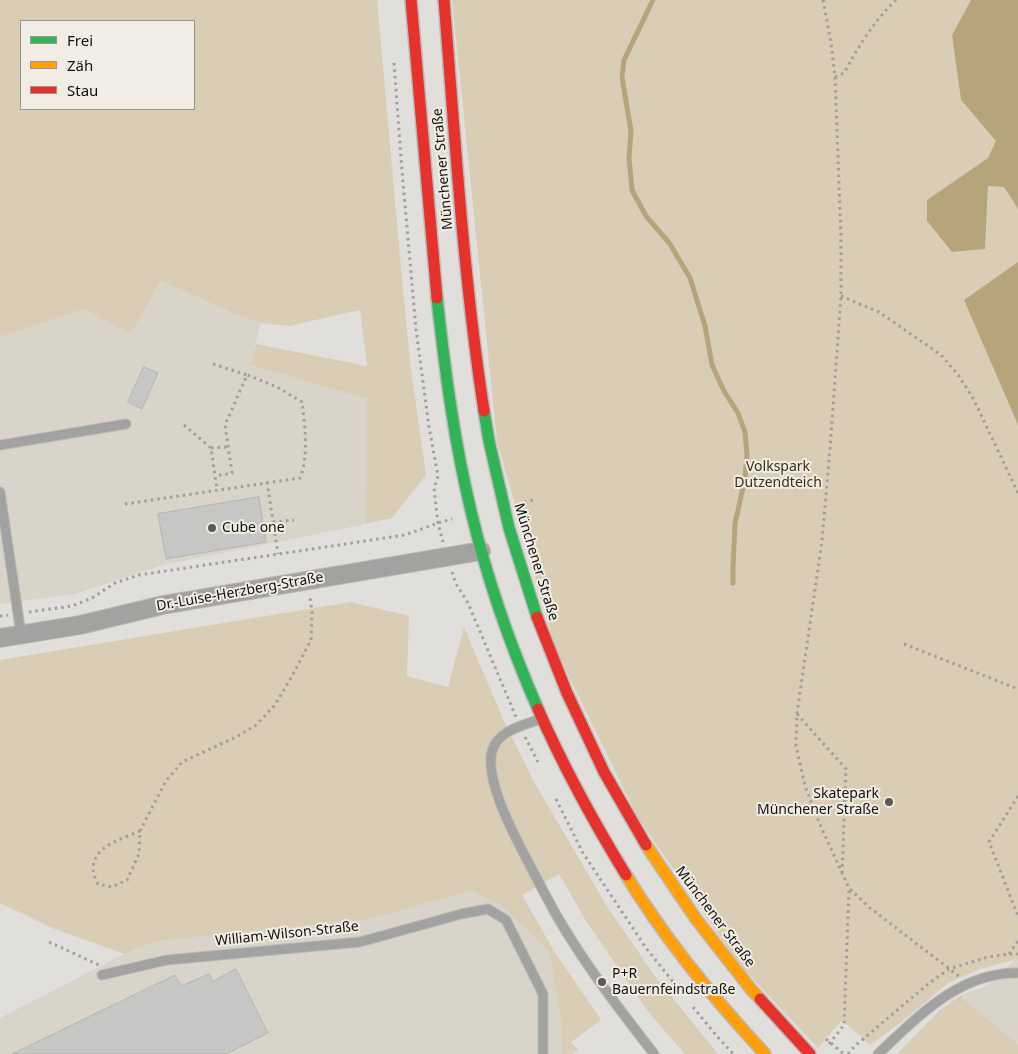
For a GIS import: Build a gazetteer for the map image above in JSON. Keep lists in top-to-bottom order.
{
  "streets": {
    "main road": ["Münchener Straße"],
    "street": ["Dr.-Luise-Herzberg-Straße"],
    "lane": ["William-Wilson-Straße"]
  },
  "crossings": [
    ["Münchener Straße", "Dr.-Luise-Herzberg-Straße"]
  ],
  "parks": ["Volkspark Dutzendteich"],
  "places": ["Cube one", "Skatepark Münchener Straße", "P+R Bauernfeindstraße"],
  "legend": ["Frei", "Zäh", "Stau"]
}
